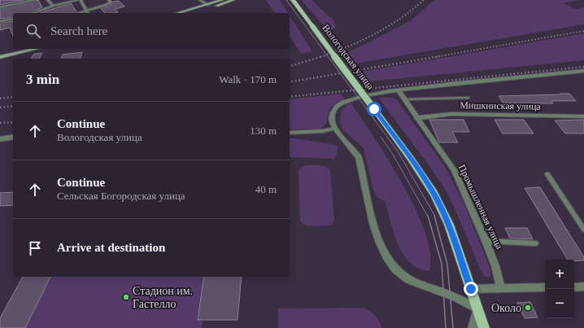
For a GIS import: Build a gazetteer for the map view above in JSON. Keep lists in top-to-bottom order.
{
  "streets": {
    "main road": ["Вологодская улица"],
    "street": ["Мишкинская улица", "Промышленная улица"]
  },
  "crossings": [
    ["Мишкинская улица", "Промышленная улица"]
  ],
  "places": ["Стадион им. Гастелло", "Около"],
  "page": {
    "search": "Search here",
    "heading": ["3 min", "Walk · 170 m"],
    "list": [
      ["Continue", "Вологодская улица", "130 m"],
      ["Continue", "Сельская Богородская улица", "40 m"],
      "Arrive at destination"
    ],
    "map_buttons": ["+", "−"]
  }
}
